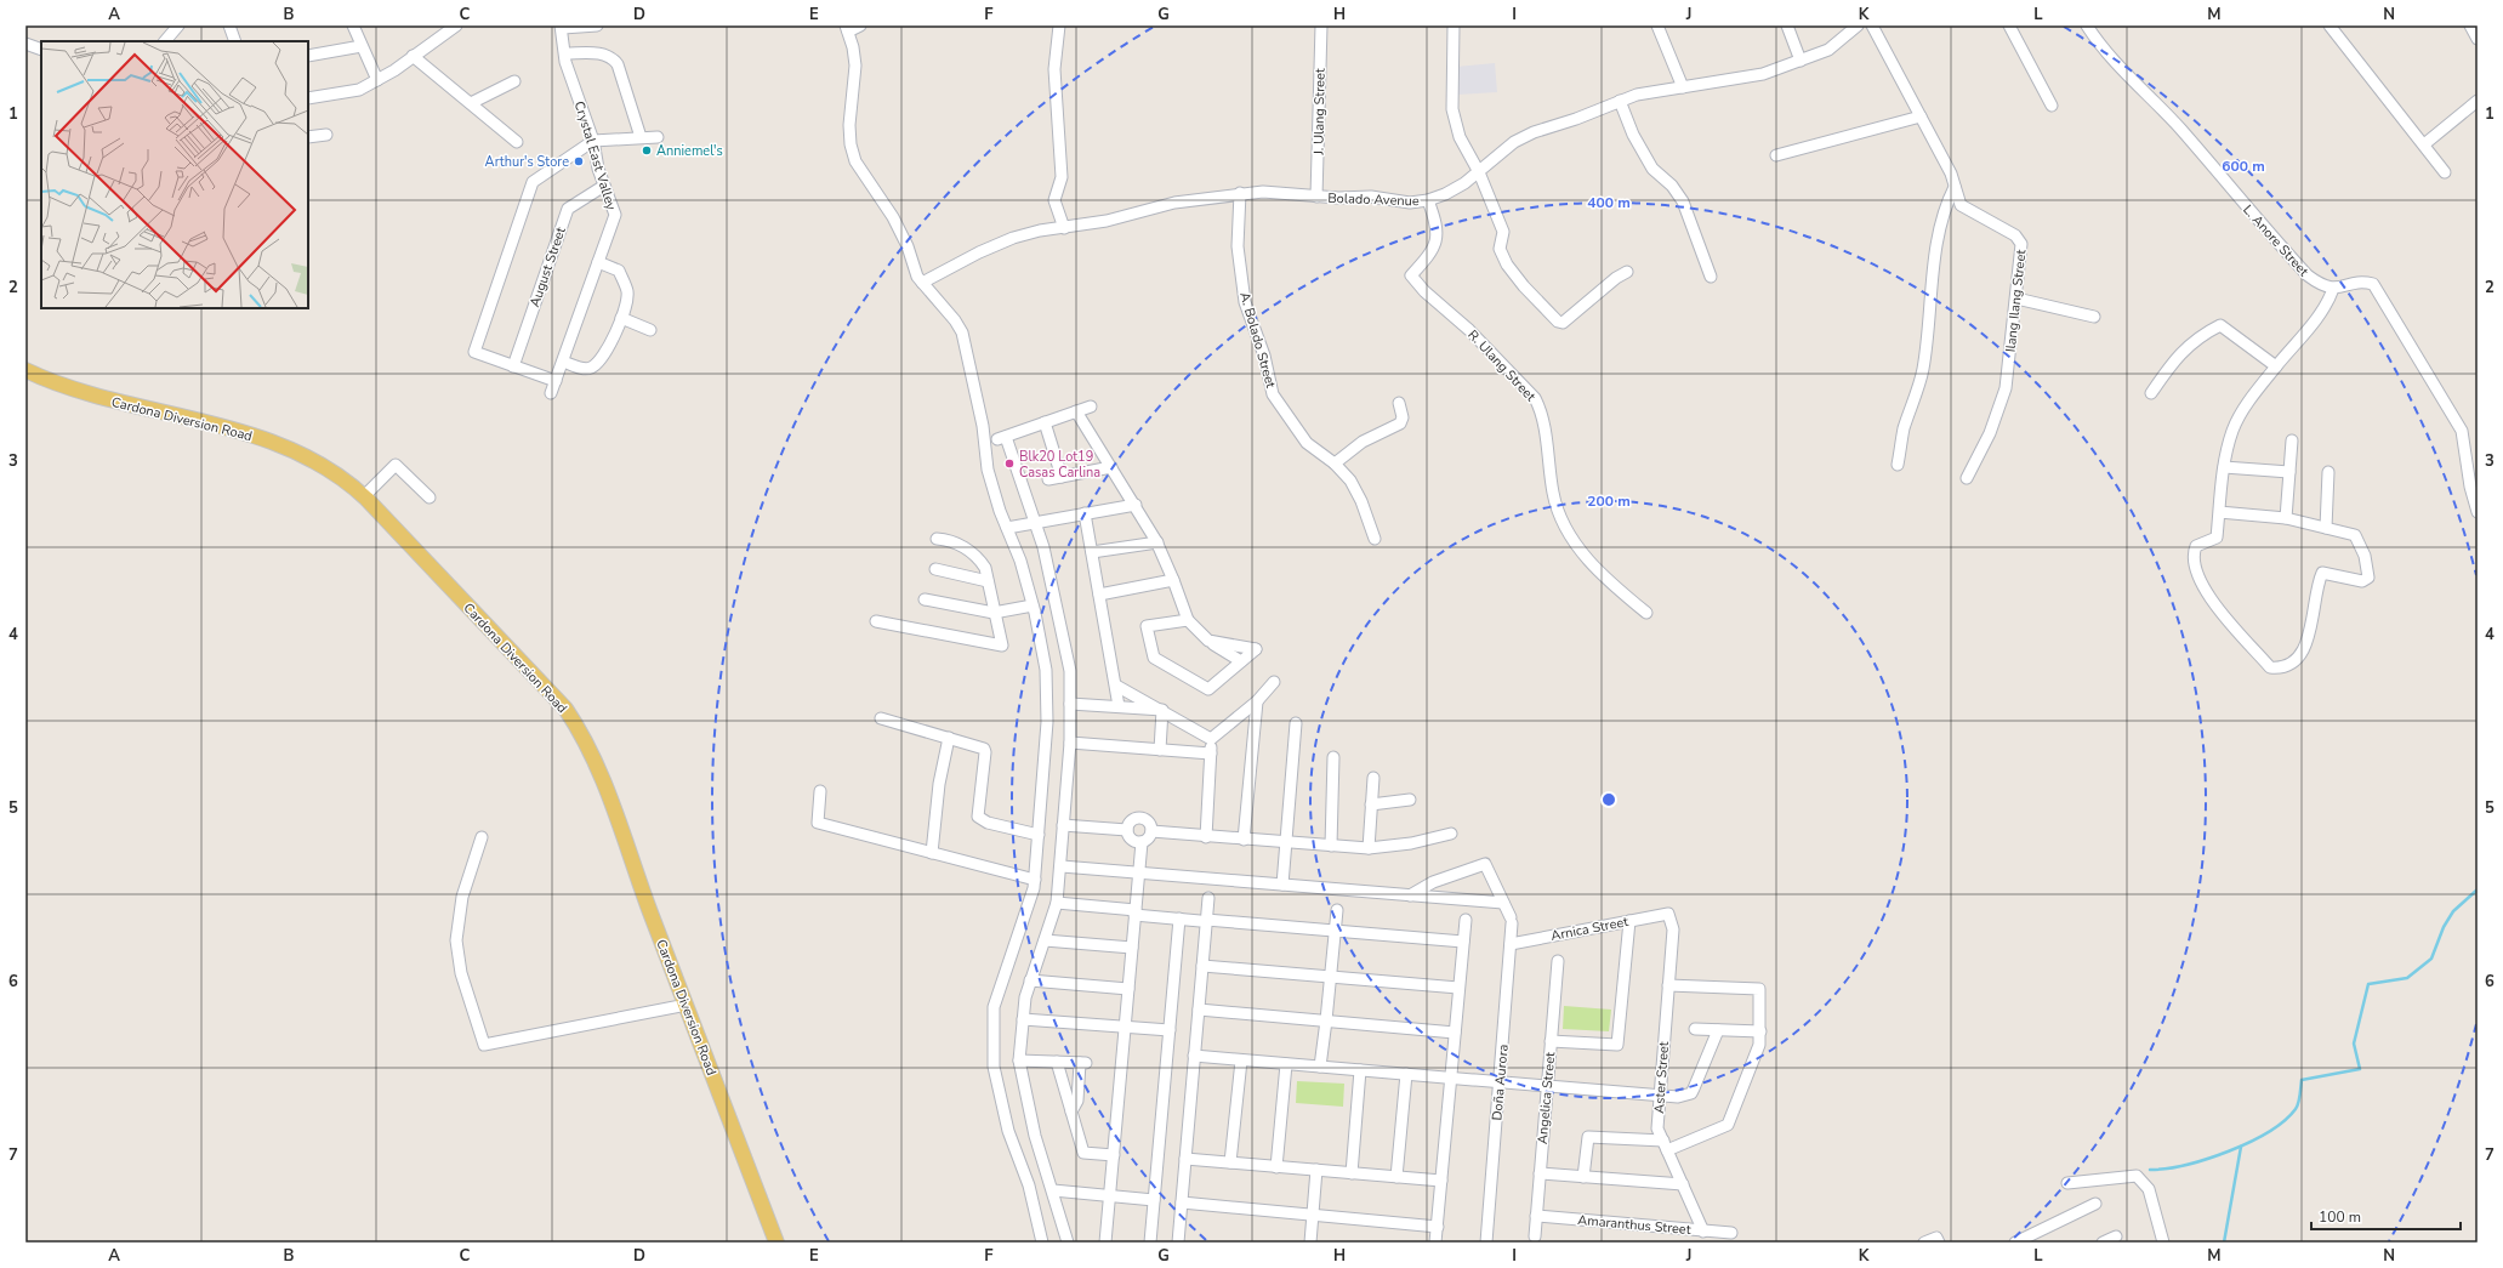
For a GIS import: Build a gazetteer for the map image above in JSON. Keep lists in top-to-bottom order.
{
  "streets": {
    "main road": ["Cardona Diversion Road"],
    "street": [
      "J. Ulang Street",
      "Crystal East Valley",
      "Bolado Avenue",
      "L. Anore Street",
      "August Street",
      "Ilang Ilang Street",
      "A. Bolado Street",
      "R. Ulang Street",
      "Arnica Street",
      "Aster Street",
      "Doña Aurora",
      "Angelica Street",
      "Amaranthus Street"
    ]
  },
  "crossings": [
    ["J. Ulang Street", "Bolado Avenue"],
    ["Crystal East Valley", "August Street"],
    ["Bolado Avenue", "A. Bolado Street"],
    ["Bolado Avenue", "R. Ulang Street"],
    ["Arnica Street", "Aster Street"],
    ["Arnica Street", "Doña Aurora"],
    ["Aster Street", "Amaranthus Street"],
    ["Angelica Street", "Amaranthus Street"]
  ],
  "places": ["Anniemel's", "Arthur's Store", "Blk20 Lot19 Casas Carlina"],
  "scale_bar": "100 m",
  "grid": {
    "columns": [
      "A",
      "B",
      "C",
      "D",
      "E",
      "F",
      "G",
      "H",
      "I",
      "J",
      "K",
      "L",
      "M",
      "N"
    ],
    "rows": [
      "1",
      "2",
      "3",
      "4",
      "5",
      "6",
      "7"
    ]
  },
  "rings": ["600 m", "400 m", "200 m"]
}
